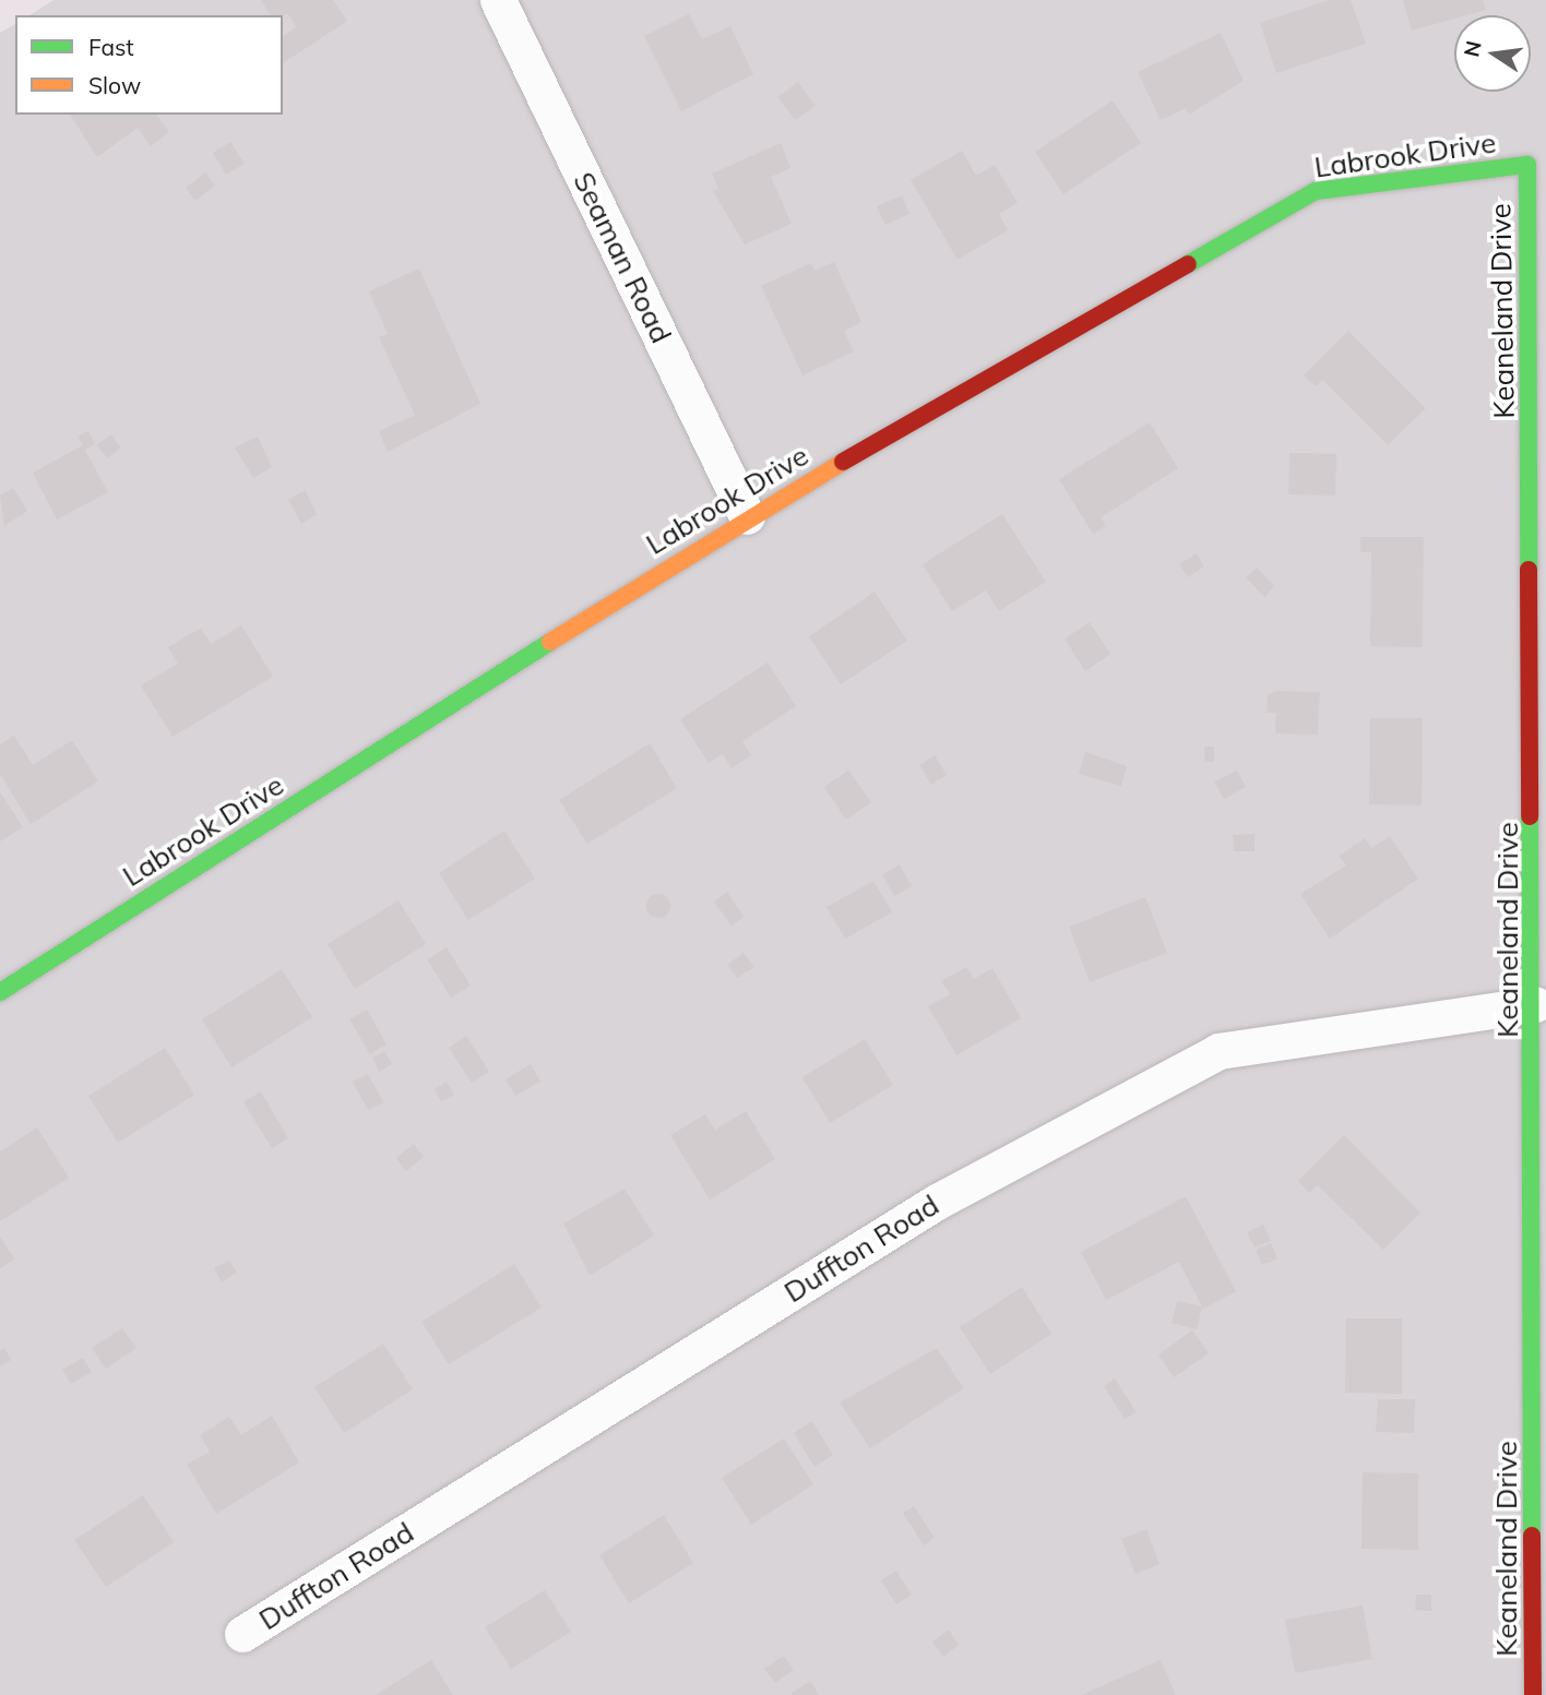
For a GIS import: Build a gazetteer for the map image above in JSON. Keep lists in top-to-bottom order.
{
  "streets": {
    "street": [
      "Labrook Drive",
      "Seaman Road",
      "Keaneland Drive",
      "Duffton Road"
    ]
  },
  "crossings": [
    ["Labrook Drive", "Seaman Road"],
    ["Labrook Drive", "Keaneland Drive"],
    ["Keaneland Drive", "Duffton Road"]
  ],
  "legend": ["Fast", "Slow"],
  "north": "left"
}
